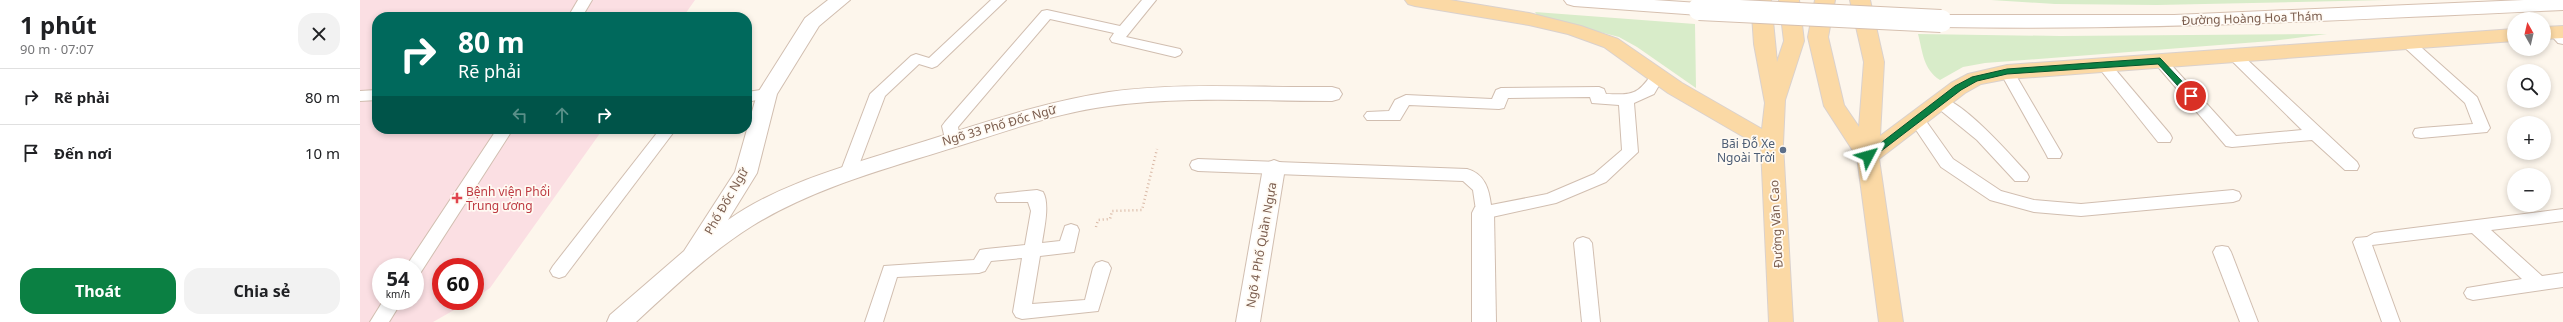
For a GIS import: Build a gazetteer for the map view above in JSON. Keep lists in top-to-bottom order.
{
  "streets": {
    "main road": ["Đường Văn Cao"],
    "street": [
      "Đường Hoàng Hoa Thám",
      "Ngõ 33 Phố Đốc Ngữ",
      "Phố Đốc Ngữ",
      "Ngõ 4 Phố Quần Ngựa"
    ]
  },
  "crossings": [
    ["Ngõ 33 Phố Đốc Ngữ", "Phố Đốc Ngữ"]
  ],
  "places": {
    "other": ["Bãi Đỗ Xe Ngoài Trời"],
    "health": ["Bệnh viện Phổi Trung ương"]
  },
  "north": "top",
  "page": {
    "heading": ["1 phút", "90 m · 07:07"],
    "map_buttons": ["+", "−"],
    "turn": ["80 m", "Rẽ phải"],
    "list": [
      {
        "name": "Rẽ phải",
        "value": "80 m"
      },
      {
        "name": "Đến nơi",
        "value": "10 m"
      }
    ],
    "speed": "54 km/h",
    "limit": "60",
    "buttons": ["Thoát", "Chia sẻ"]
  }
}
